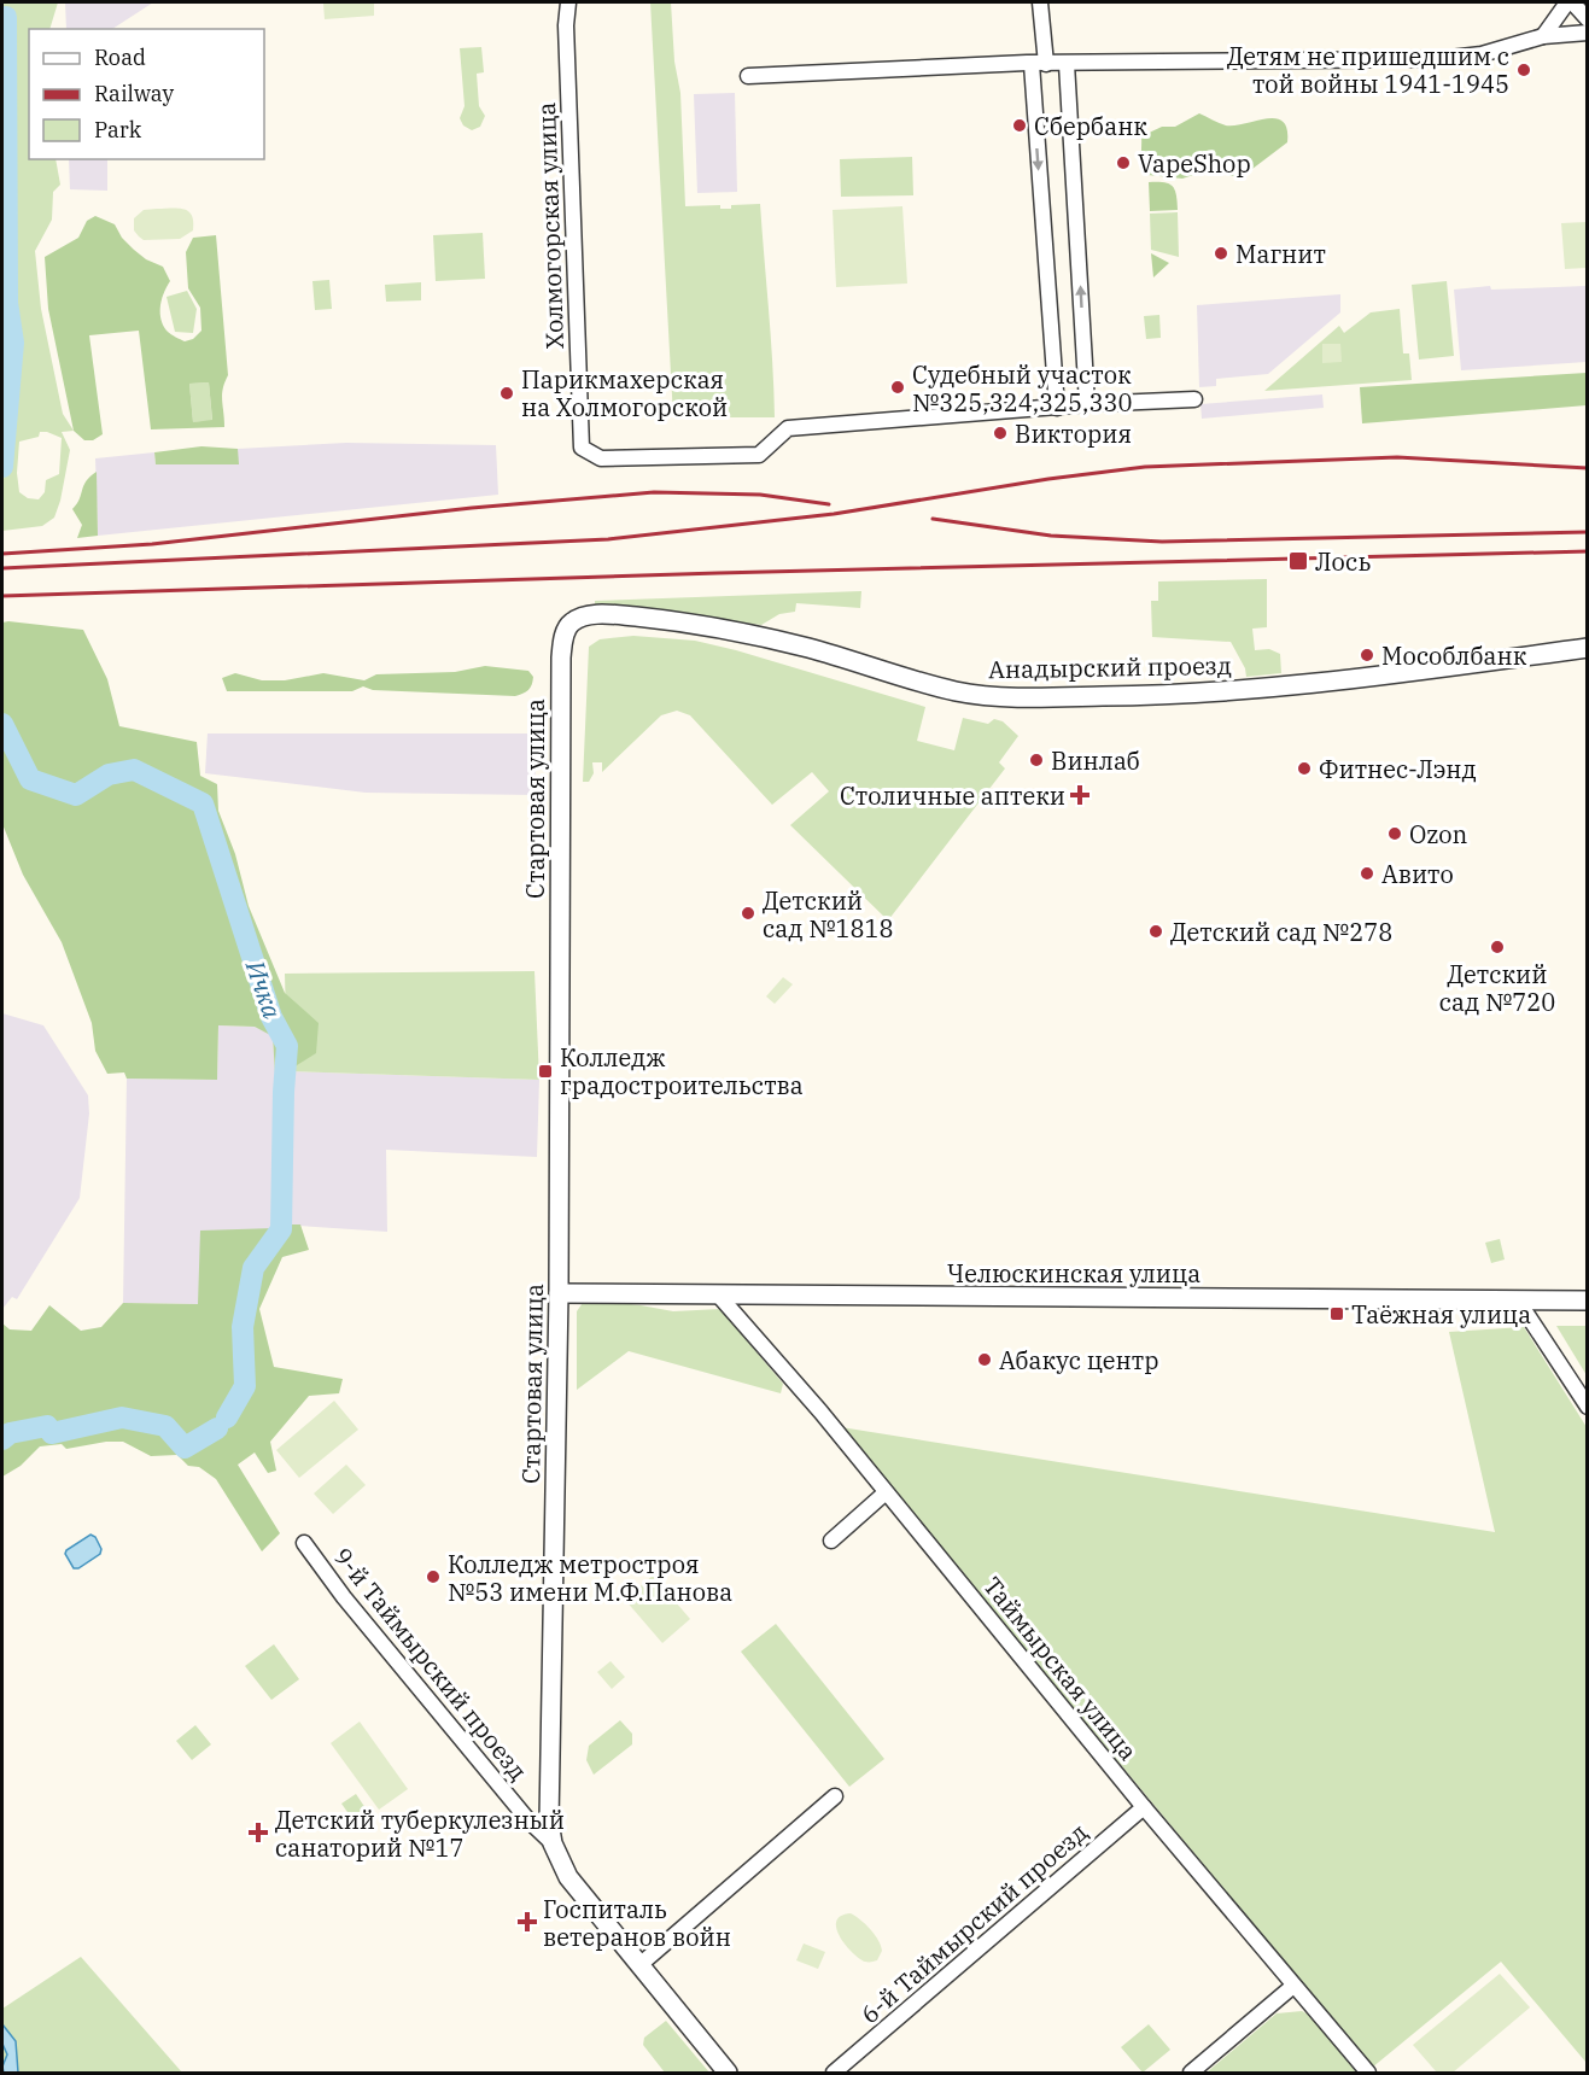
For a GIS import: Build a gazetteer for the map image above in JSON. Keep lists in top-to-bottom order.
{
  "streets": {
    "street": [
      "Холмогорская улица",
      "Анадырский проезд",
      "Стартовая улица",
      "Челюскинская улица",
      "9-й Таймырский проезд",
      "Таймырская улица",
      "6-й Таймырский проезд"
    ]
  },
  "crossings": [
    ["Анадырский проезд", "Стартовая улица"],
    ["Стартовая улица", "Челюскинская улица"],
    ["Стартовая улица", "9-й Таймырский проезд"],
    ["Челюскинская улица", "Таймырская улица"],
    ["Таймырская улица", "6-й Таймырский проезд"]
  ],
  "water": ["Ичка"],
  "places": {
    "other": [
      "Детям не пришедшим с той войны 1941-1945",
      "Сбербанк",
      "VapeShop",
      "Магнит",
      "Судебный участок №325,324,325,330",
      "Парикмахерская на Холмогорской",
      "Виктория",
      "Мособлбанк",
      "Винлаб",
      "Фитнес-Лэнд",
      "Ozon",
      "Авито",
      "Детский сад №1818",
      "Детский сад №278",
      "Детский сад №720",
      "Абакус центр",
      "Колледж метростроя №53 имени М.Ф.Панова"
    ],
    "transit": ["Лось", "Колледж градостроительства", "Таёжная улица"],
    "health": ["Столичные аптеки", "Детский туберкулезный санаторий №17", "Госпиталь ветеранов войн"]
  },
  "legend": ["Road", "Railway", "Park"]
}
